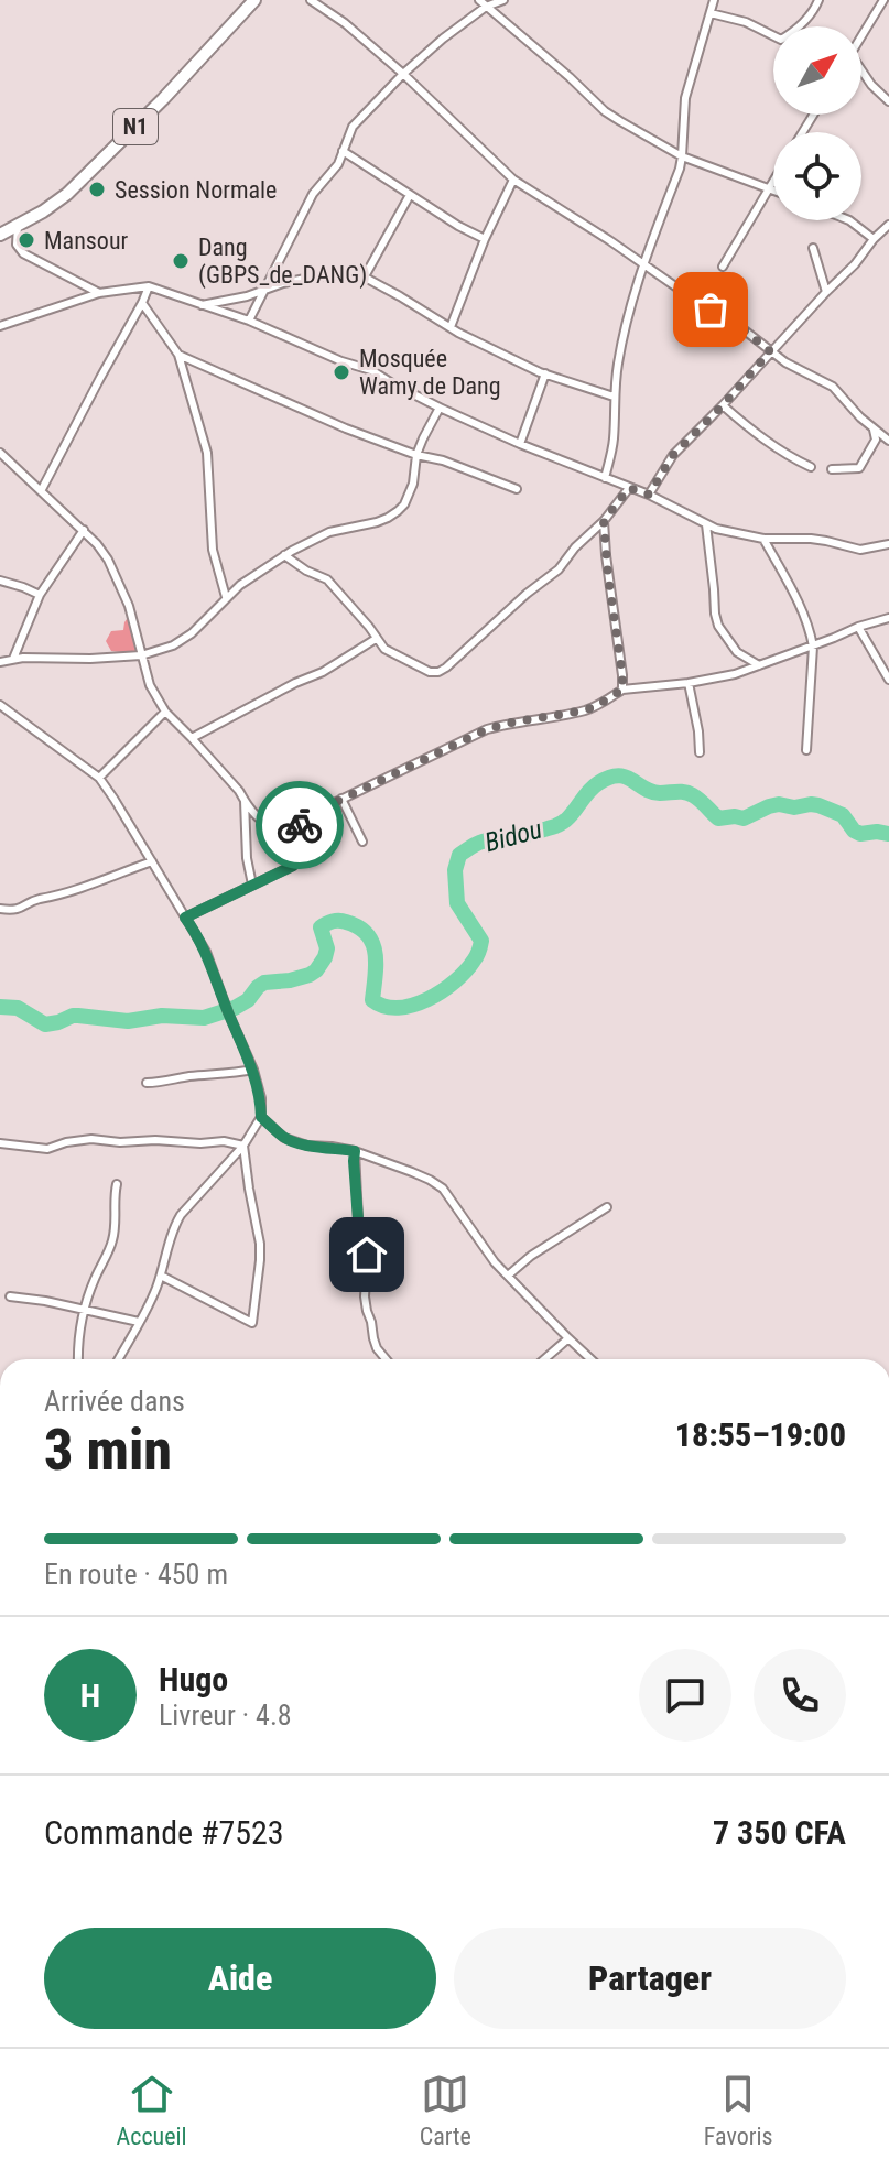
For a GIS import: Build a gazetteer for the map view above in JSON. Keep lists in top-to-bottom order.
{
  "streets": {
    "highway": ["N1"]
  },
  "water": ["Bidou"],
  "places": [
    "Session Normale",
    "Mansour",
    "Dang (GBPS_de_DANG)",
    "Mosquée Wamy de Dang"
  ],
  "north": "top right",
  "page": {
    "heading": ["3 min", "Arrivée dans", "18:55–19:00"],
    "panel": [
      "Hugo",
      "Livreur · 4.8",
      "Commande #7523",
      "7 350 CFA"
    ],
    "bar": "En route · 450 m",
    "round": "H",
    "buttons": ["Aide", "Partager"],
    "tabs": ["Accueil", "Carte", "Favoris"]
  }
}
